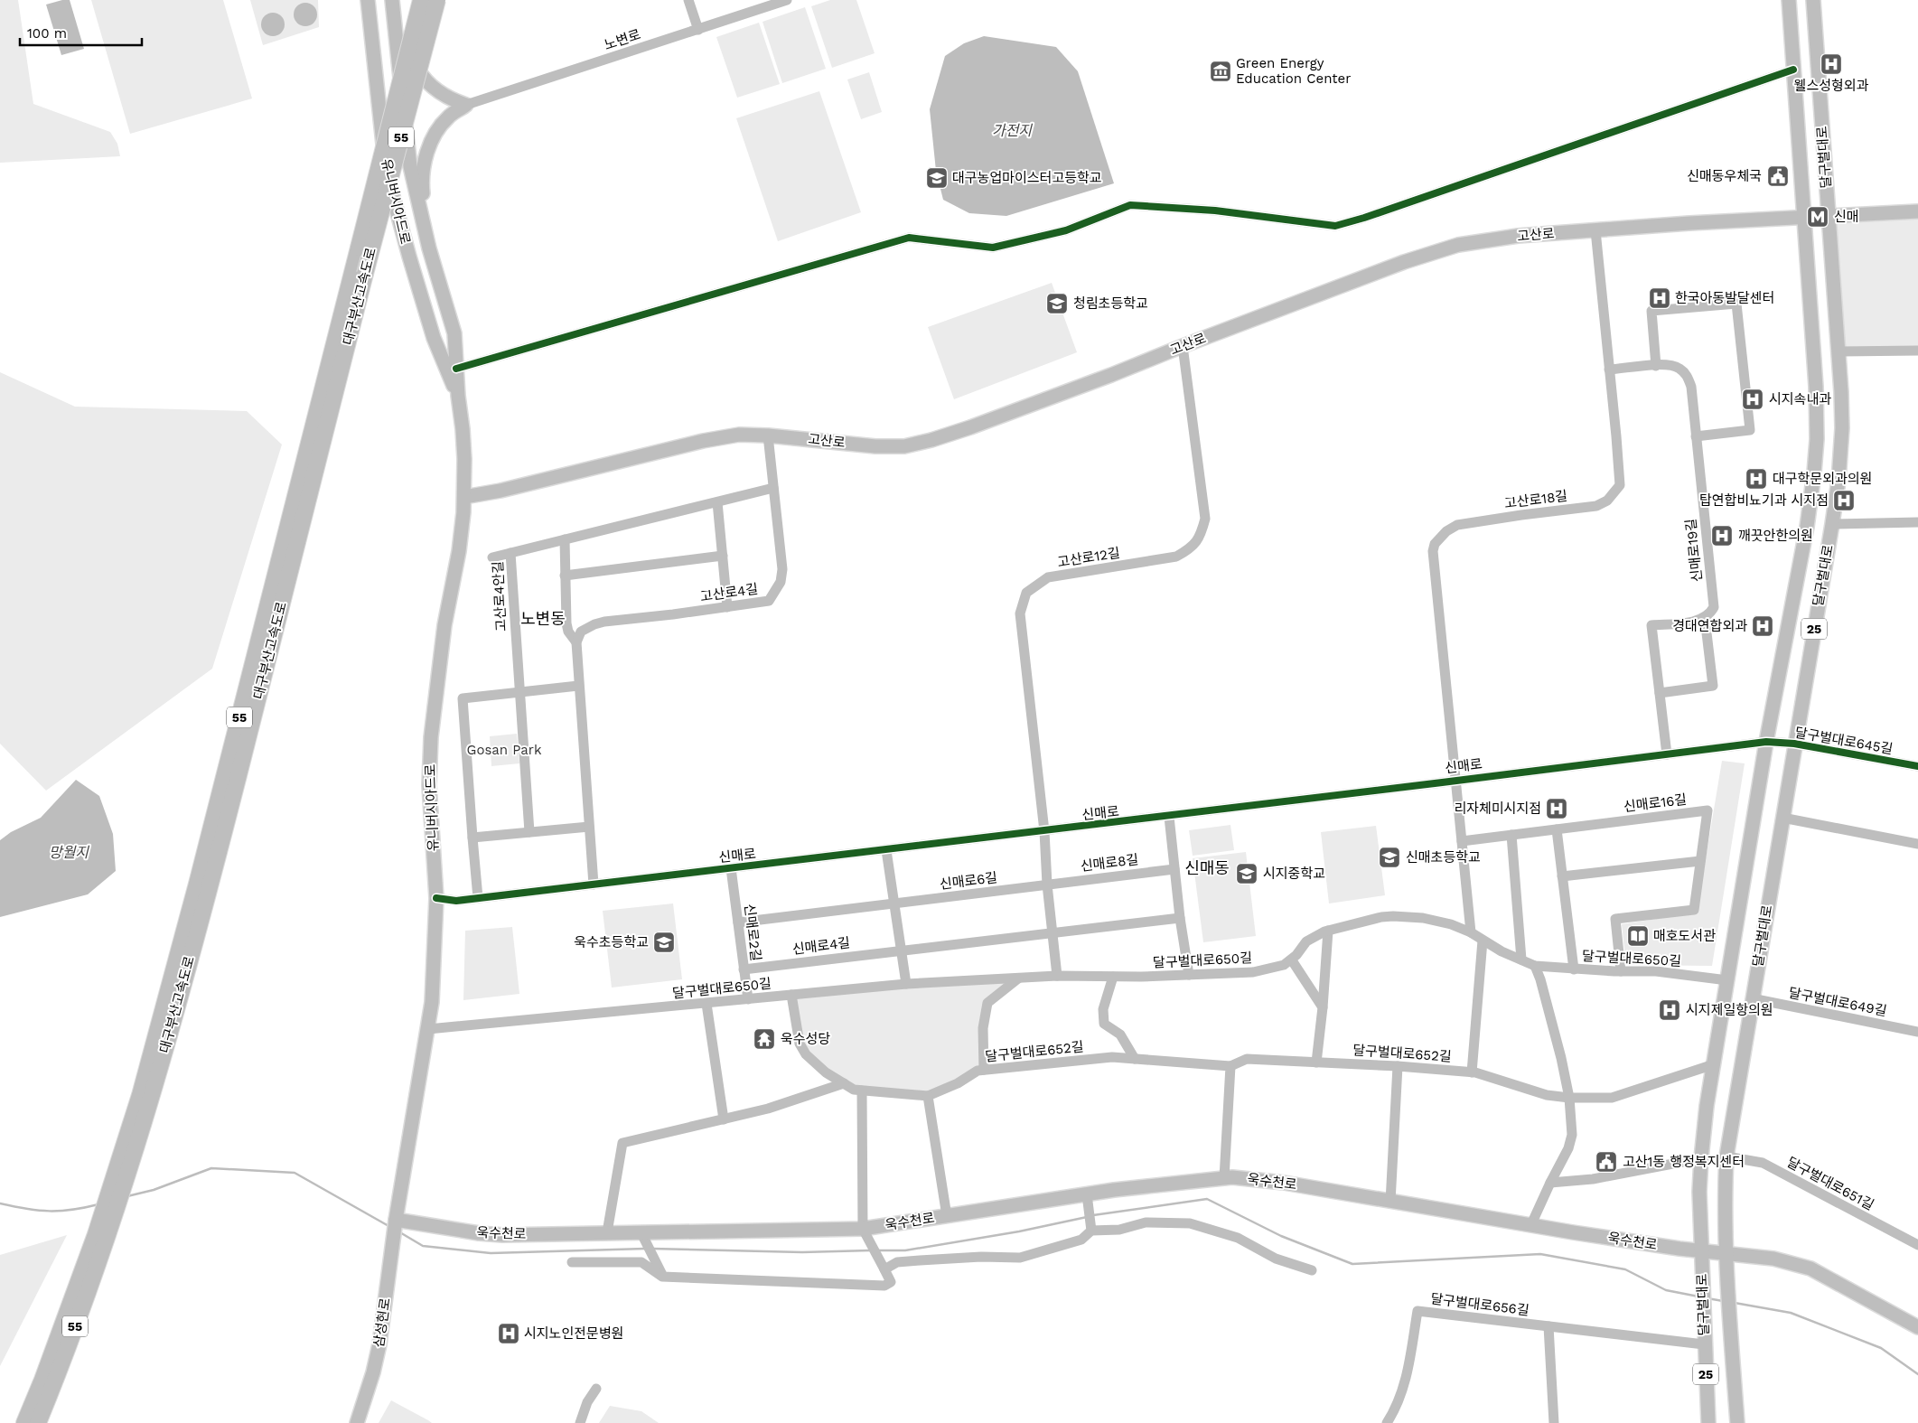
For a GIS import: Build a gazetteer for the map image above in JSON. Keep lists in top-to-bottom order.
{
  "streets": {
    "highway": ["55", "대구부산고속도로"],
    "main road": [
      "달구벌대로",
      "유니버시아드로",
      "고산로",
      "25",
      "욱수천로",
      "삼성현로"
    ],
    "street": [
      "노변로",
      "고산로18길",
      "신매로19길",
      "고산로12길",
      "고산로4길",
      "고산로4안길",
      "달구벌대로645길",
      "신매로",
      "신매로16길",
      "신매로8길",
      "신매로6길",
      "신매로2길",
      "신매로4길",
      "달구벌대로650길",
      "달구벌대로649길",
      "달구벌대로652길",
      "달구벌대로651길",
      "달구벌대로656길"
    ]
  },
  "crossings": [
    ["달구벌대로", "고산로"],
    ["달구벌대로", "달구벌대로645길"],
    ["달구벌대로", "신매로"],
    ["달구벌대로", "달구벌대로650길"],
    ["달구벌대로", "달구벌대로649길"],
    ["달구벌대로", "달구벌대로652길"],
    ["달구벌대로", "욱수천로"],
    ["달구벌대로", "달구벌대로651길"],
    ["달구벌대로", "달구벌대로656길"],
    ["유니버시아드로", "고산로"],
    ["유니버시아드로", "신매로"],
    ["유니버시아드로", "달구벌대로650길"],
    ["유니버시아드로", "욱수천로"],
    ["유니버시아드로", "삼성현로"],
    ["고산로", "고산로18길"],
    ["고산로", "고산로12길"],
    ["고산로", "고산로4길"],
    ["고산로18길", "신매로19길"],
    ["고산로18길", "신매로"],
    ["고산로12길", "신매로"],
    ["고산로4길", "고산로4안길"],
    ["달구벌대로645길", "신매로"],
    ["신매로", "신매로2길"],
    ["신매로16길", "달구벌대로650길"],
    ["신매로8길", "신매로6길"],
    ["신매로2길", "신매로4길"],
    ["신매로2길", "달구벌대로650길"],
    ["달구벌대로650길", "달구벌대로652길"],
    ["욱수천로", "삼성현로"]
  ],
  "districts": ["노변동", "신매동"],
  "water": ["가전지", "망월지"],
  "parks": ["Gosan Park"],
  "places": {
    "hospital": [
      "웰스성형외과",
      "한국아동발달센터",
      "시지속내과",
      "대구학문외과의원",
      "탑연합비뇨기과 시지점",
      "깨끗안한의원",
      "경대연합외과",
      "리자체미시지점",
      "시지제일항의원",
      "시지노인전문병원"
    ],
    "museum": ["Green Energy Education Center"],
    "public building": ["신매동우체국", "고산1동 행정복지센터"],
    "school or university": [
      "대구농업마이스터고등학교",
      "청림초등학교",
      "신매초등학교",
      "시지중학교",
      "욱수초등학교"
    ],
    "metro station": ["신매"],
    "library": ["매호도서관"],
    "temple": ["욱수성당"]
  },
  "scale_bar": "100 m"
}
